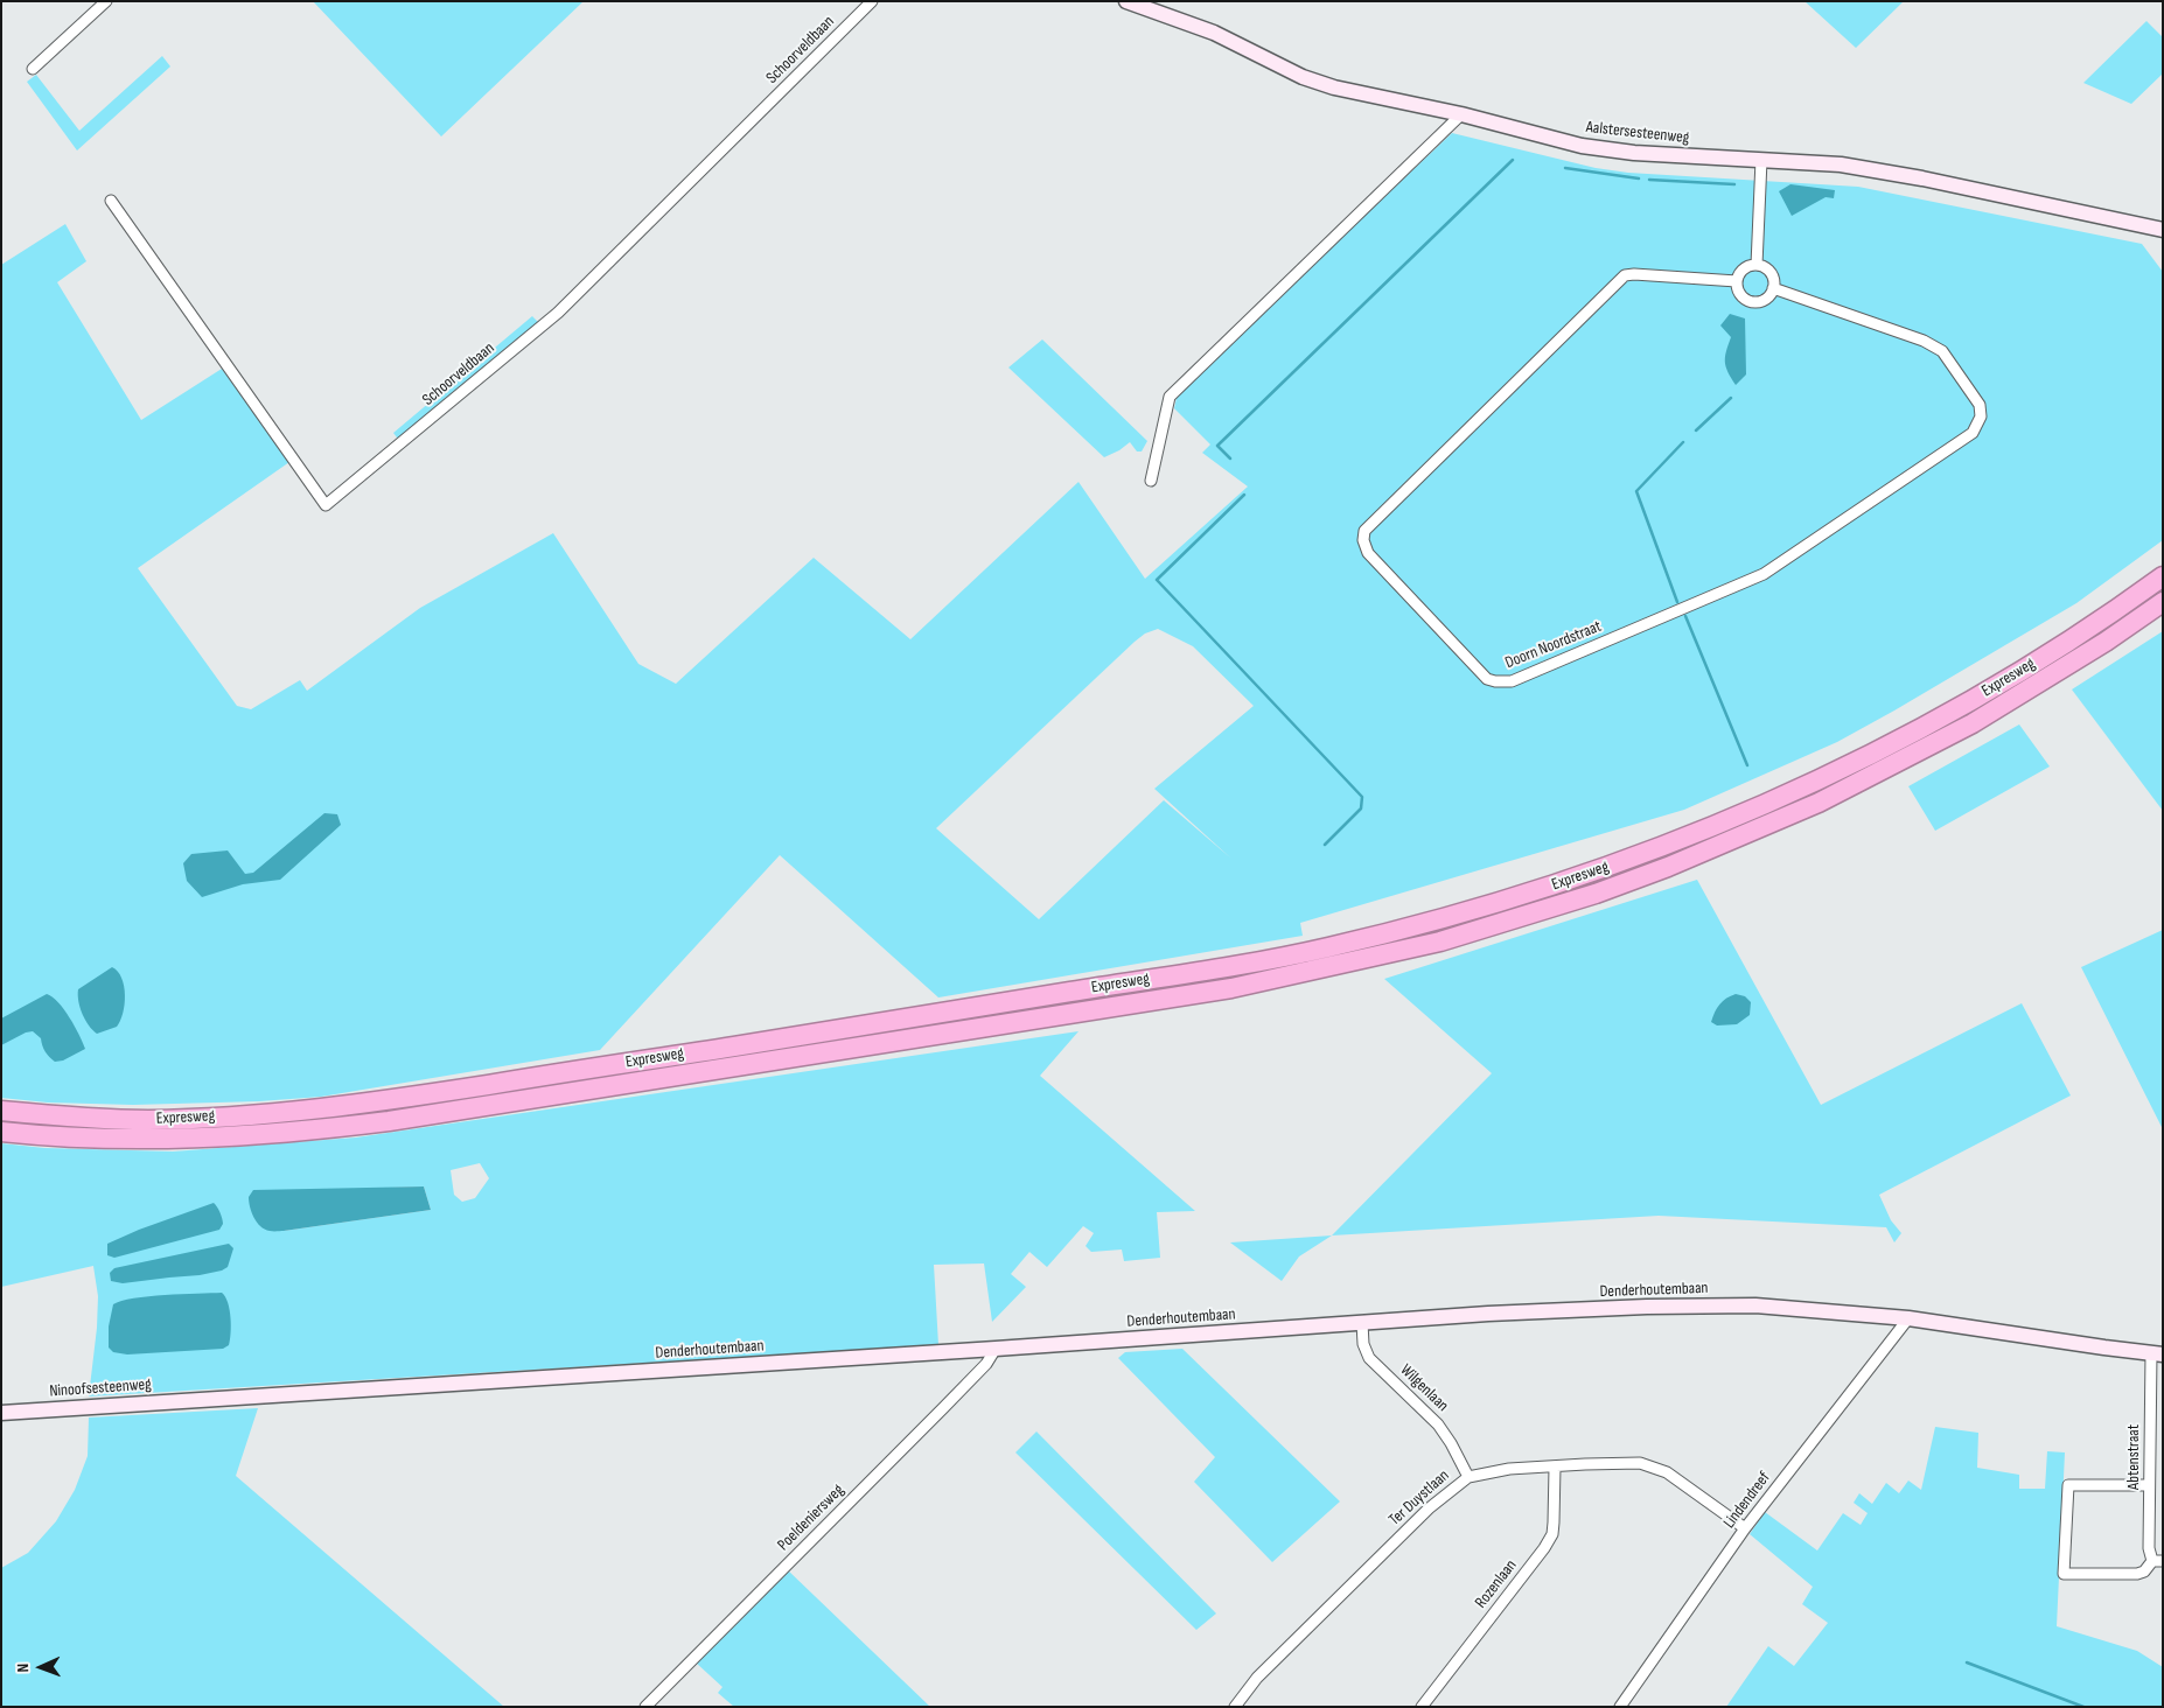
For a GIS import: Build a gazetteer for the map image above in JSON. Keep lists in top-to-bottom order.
{
  "streets": {
    "highway": ["Expresweg"],
    "street": [
      "Schoorveldbaan",
      "Aalstersesteenweg",
      "Doorn Noordstraat",
      "Denderhoutembaan",
      "Ninoofsesteenweg",
      "Wilgenlaan",
      "Abtenstraat",
      "Ter Duystlaan",
      "Lindendreef",
      "Poeldeniersweg",
      "Rozenlaan"
    ]
  },
  "crossings": [
    ["Denderhoutembaan", "Ninoofsesteenweg"],
    ["Denderhoutembaan", "Wilgenlaan"],
    ["Denderhoutembaan", "Abtenstraat"],
    ["Denderhoutembaan", "Lindendreef"],
    ["Denderhoutembaan", "Poeldeniersweg"],
    ["Wilgenlaan", "Ter Duystlaan"],
    ["Ter Duystlaan", "Lindendreef"],
    ["Ter Duystlaan", "Rozenlaan"]
  ],
  "north": "left"
}
